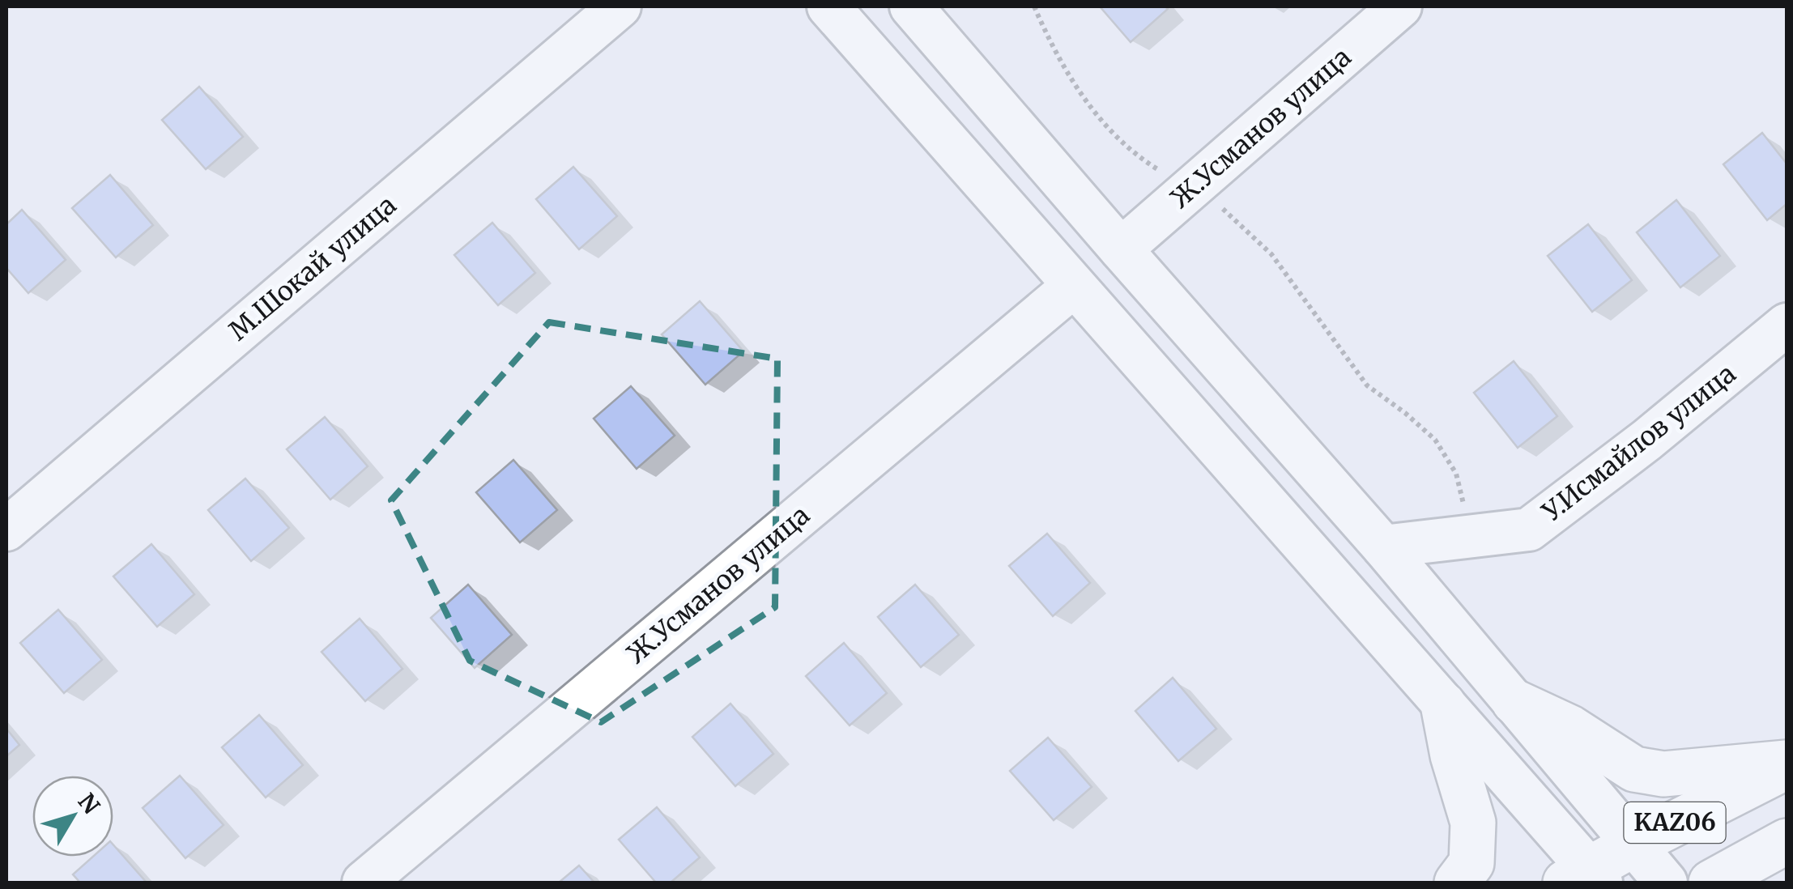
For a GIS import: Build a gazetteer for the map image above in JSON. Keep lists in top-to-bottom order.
{
  "streets": {
    "highway": ["KАZ06"],
    "street": ["Ж.Усманов улица", "М.Шокай улица", "У.Исмайлов улица"]
  },
  "north": "top right"
}
